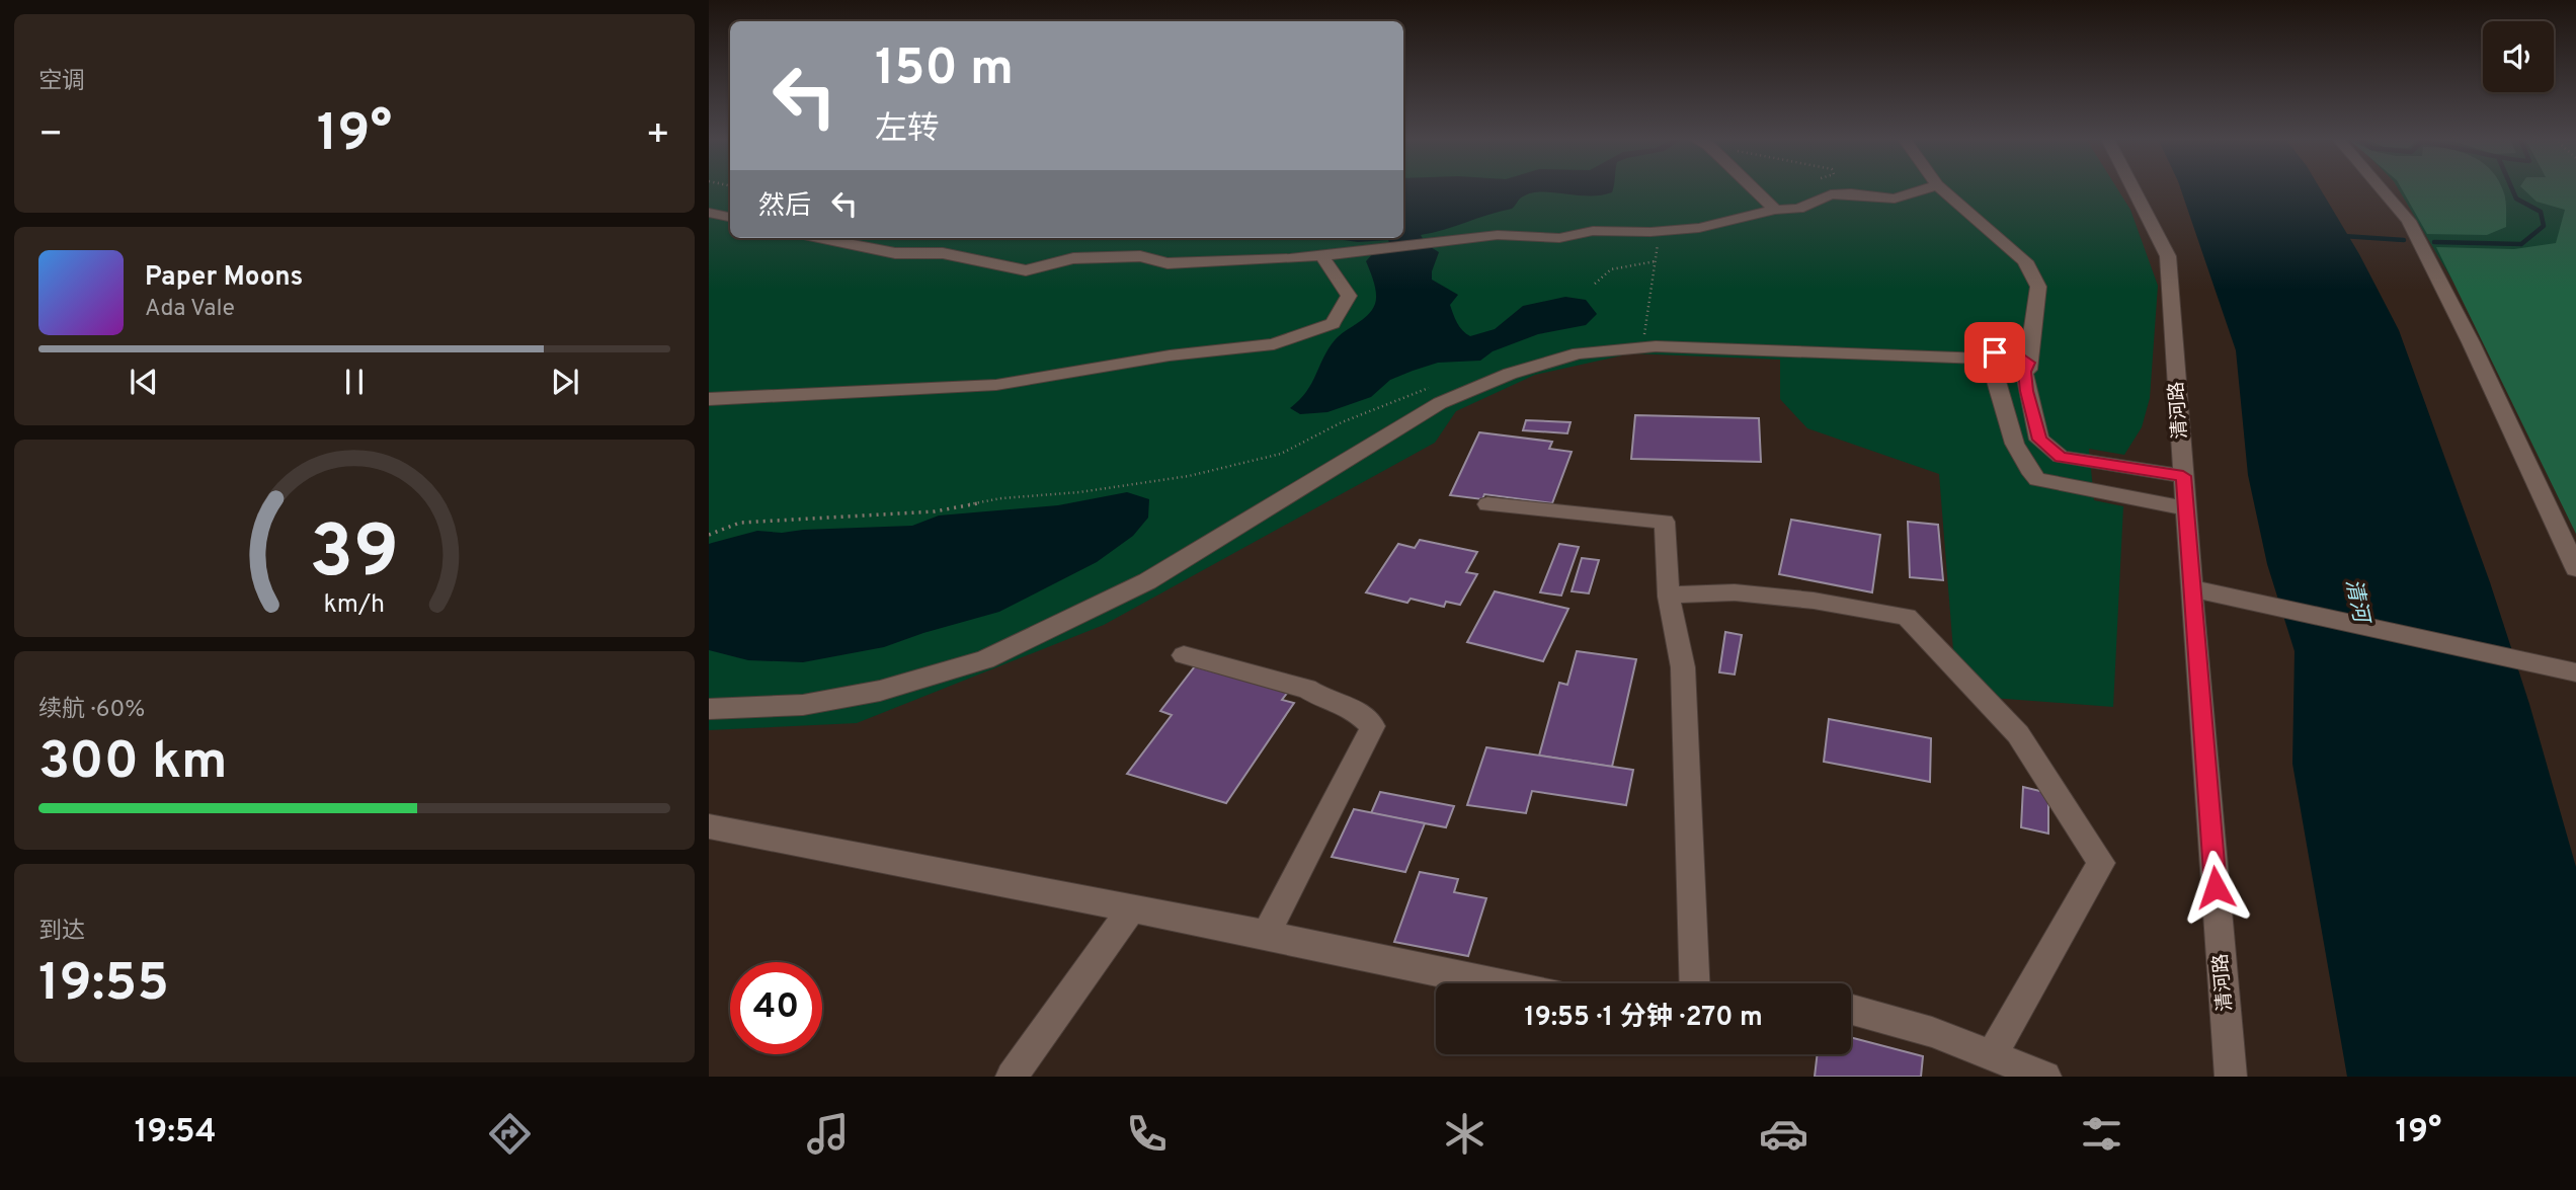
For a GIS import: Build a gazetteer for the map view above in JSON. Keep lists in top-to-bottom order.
{
  "streets": {
    "street": ["清河路"]
  },
  "water": ["清河"],
  "page": {
    "tile": [
      "空调",
      ["续航 · 60%", "300 km"],
      ["到达", "19:55"]
    ],
    "turn": ["150 m", "左转"],
    "heat": ["−", "19°", "+"],
    "then": "然后",
    "song": ["Paper Moons", "Ada Vale"],
    "limit": "40",
    "trip": "19:55 · 1 分钟 · 270 m",
    "tabs": ["19:54", "19°"],
    "gauge": ["39", "km/h"]
  }
}
